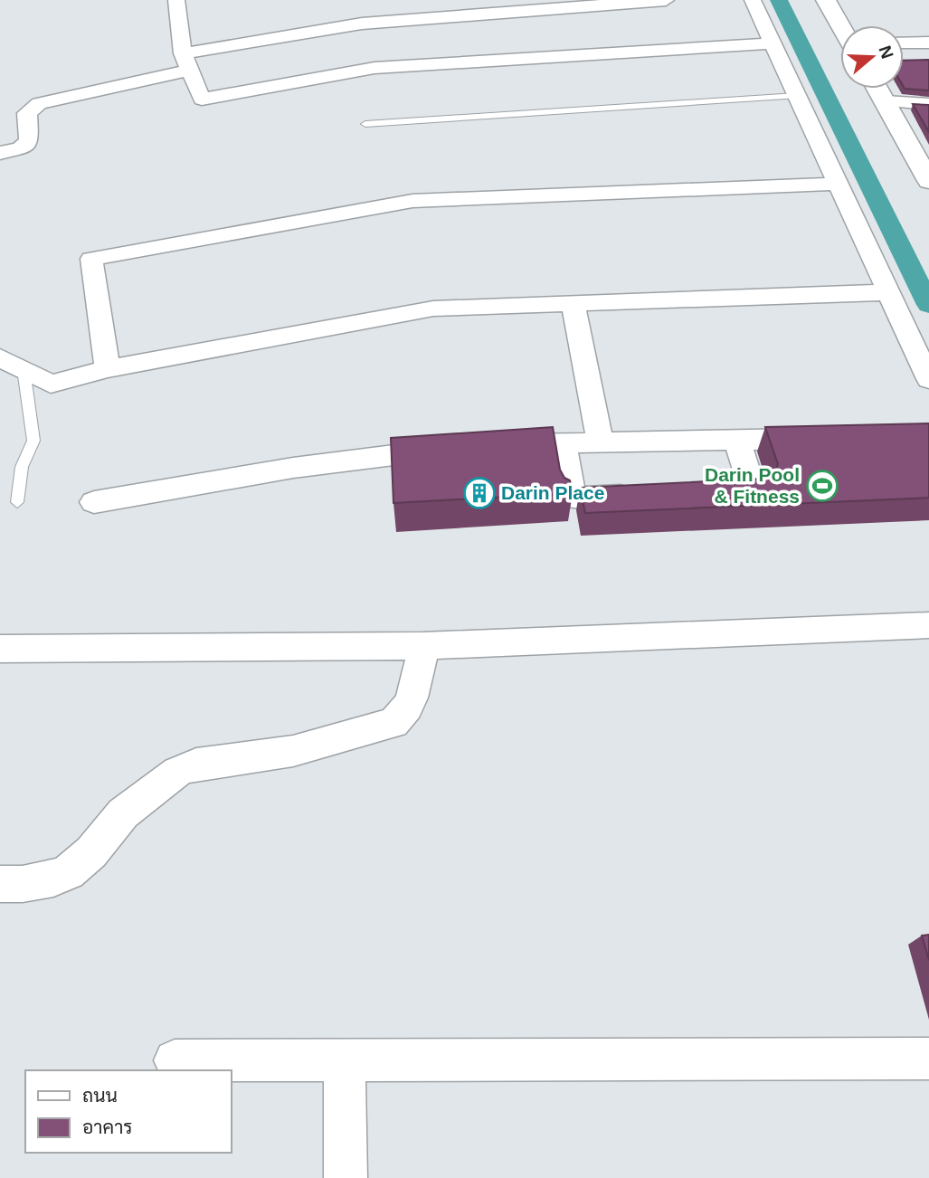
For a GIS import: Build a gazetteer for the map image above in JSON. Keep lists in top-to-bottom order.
{
  "places": {
    "sports": ["Darin Pool & Fitness"],
    "building": ["Darin Place"]
  },
  "legend": ["ถนน", "อาคาร"],
  "north": "right"
}
